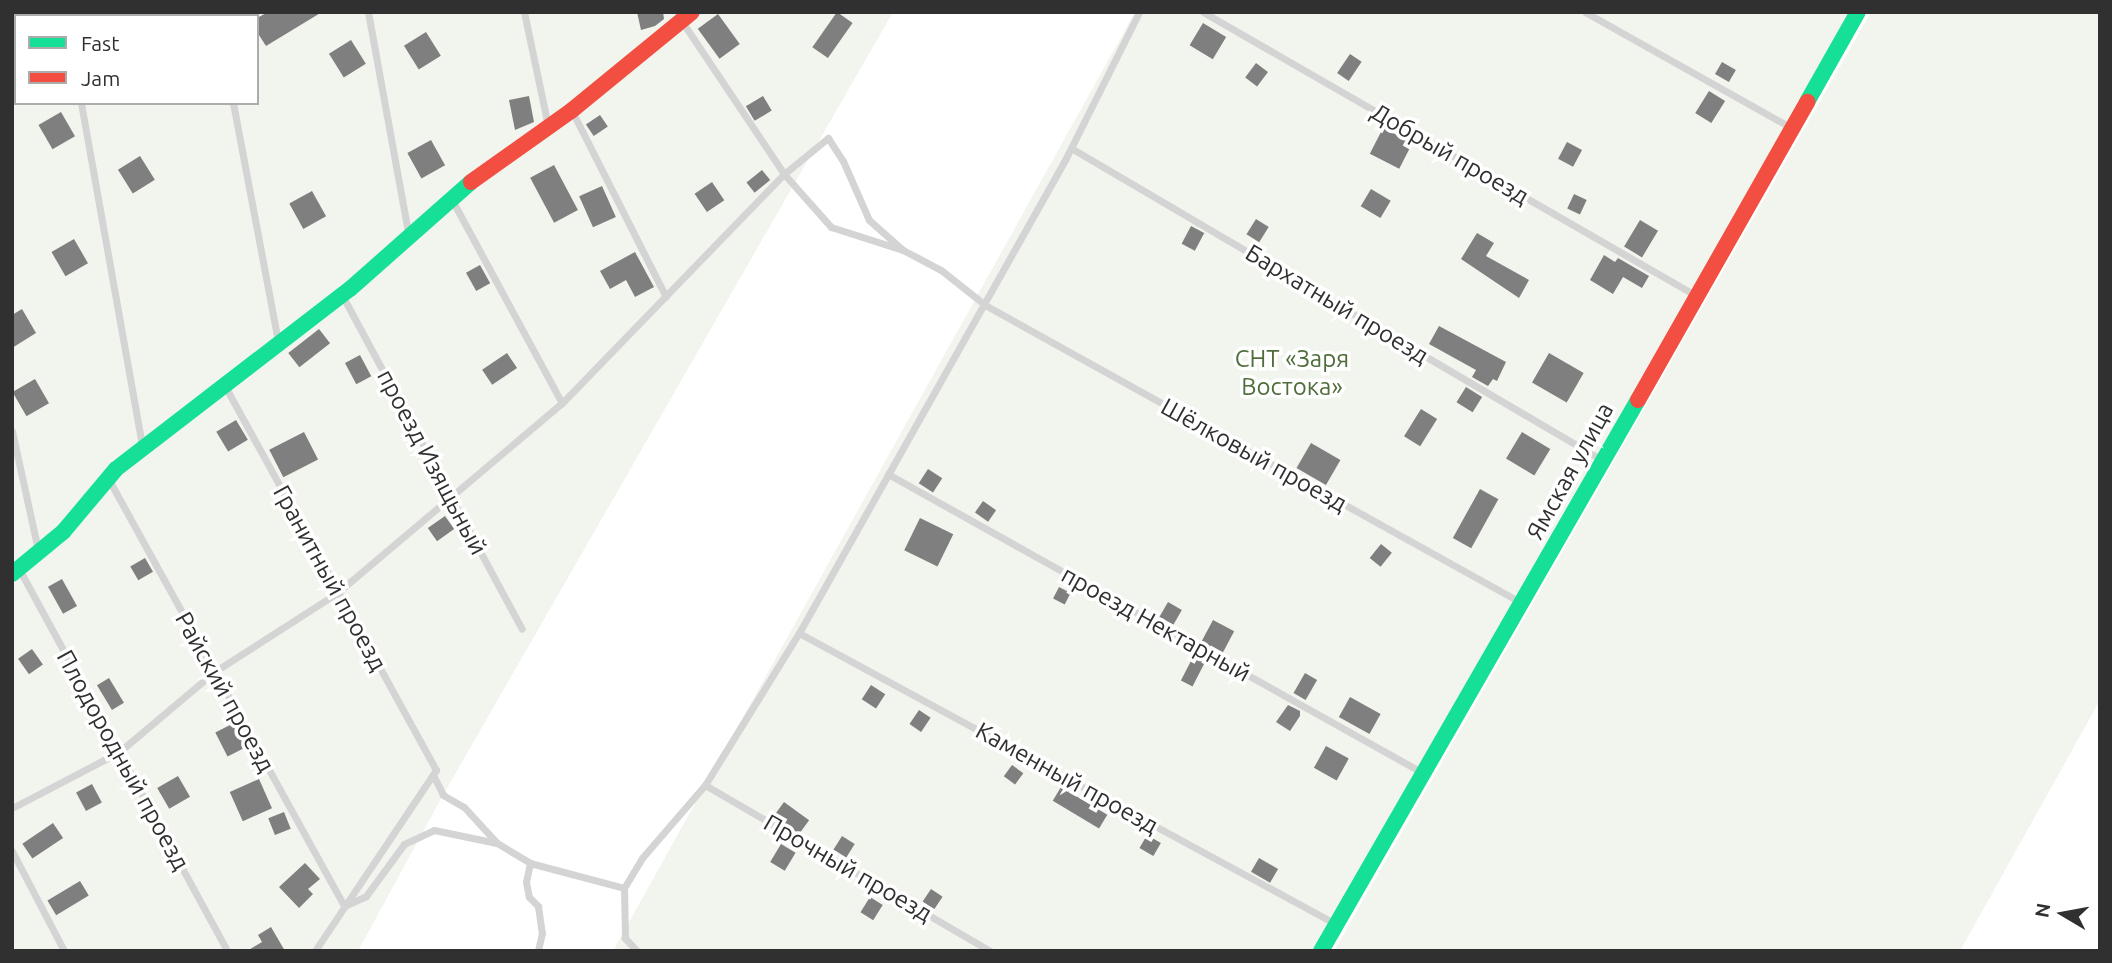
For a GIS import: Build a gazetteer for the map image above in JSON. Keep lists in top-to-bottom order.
{
  "streets": {
    "street": ["Ямская улица"],
    "lane": [
      "Добрый проезд",
      "Бархатный проезд",
      "Шёлковый проезд",
      "проезд Изящьный",
      "Гранитный проезд",
      "проезд Нектарный",
      "Райский проезд",
      "Плодородный проезд",
      "Каменный проезд",
      "Прочный проезд"
    ]
  },
  "crossings": [
    ["Добрый проезд", "Ямская улица"],
    ["Бархатный проезд", "Ямская улица"],
    ["Шёлковый проезд", "Ямская улица"],
    ["Ямская улица", "проезд Нектарный"],
    ["Ямская улица", "Каменный проезд"]
  ],
  "parks": ["СНТ «Заря Востока»"],
  "legend": ["Fast", "Jam"],
  "north": "left"
}
